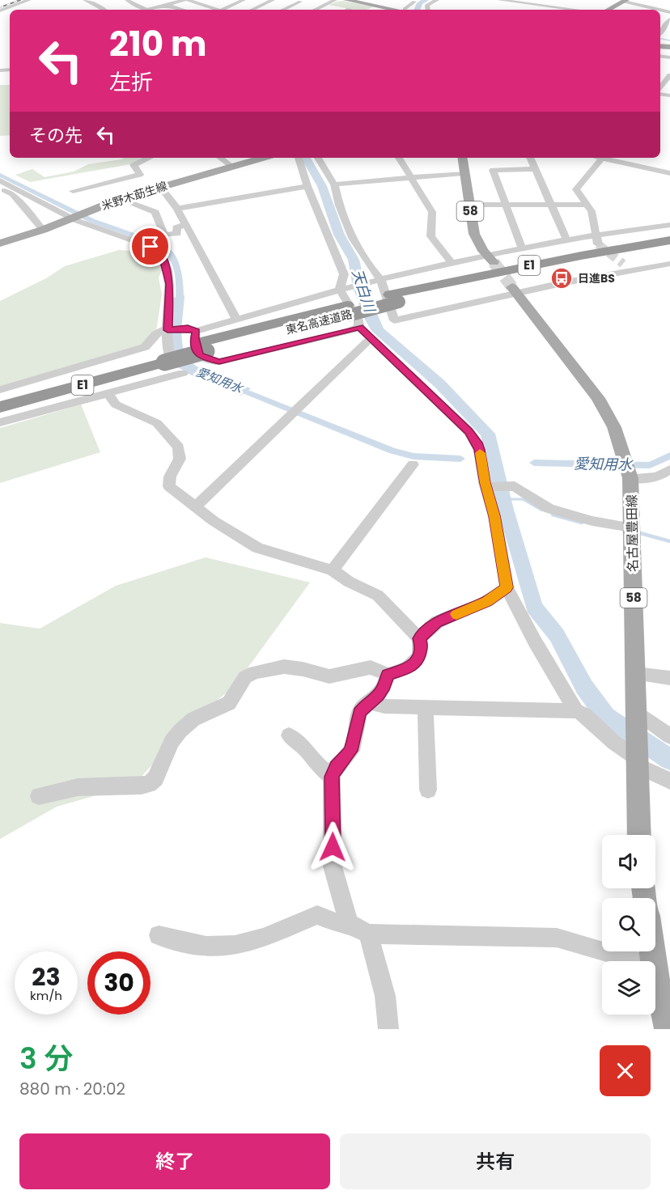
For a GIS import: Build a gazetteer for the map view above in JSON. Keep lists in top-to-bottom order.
{
  "streets": {
    "highway": ["E1", "東名高速道路"],
    "main road": ["米野木莇生線", "58", "名古屋豊田線"]
  },
  "water": ["天白川", "愛知用水"],
  "places": {
    "bus stop": ["日進BS"]
  },
  "page": {
    "turn": ["210 m", "左折"],
    "then": "その先",
    "speed": "23 km/h",
    "limit": "30",
    "heading": ["3 分", "880 m · 20:02"],
    "buttons": ["終了", "共有"]
  }
}
